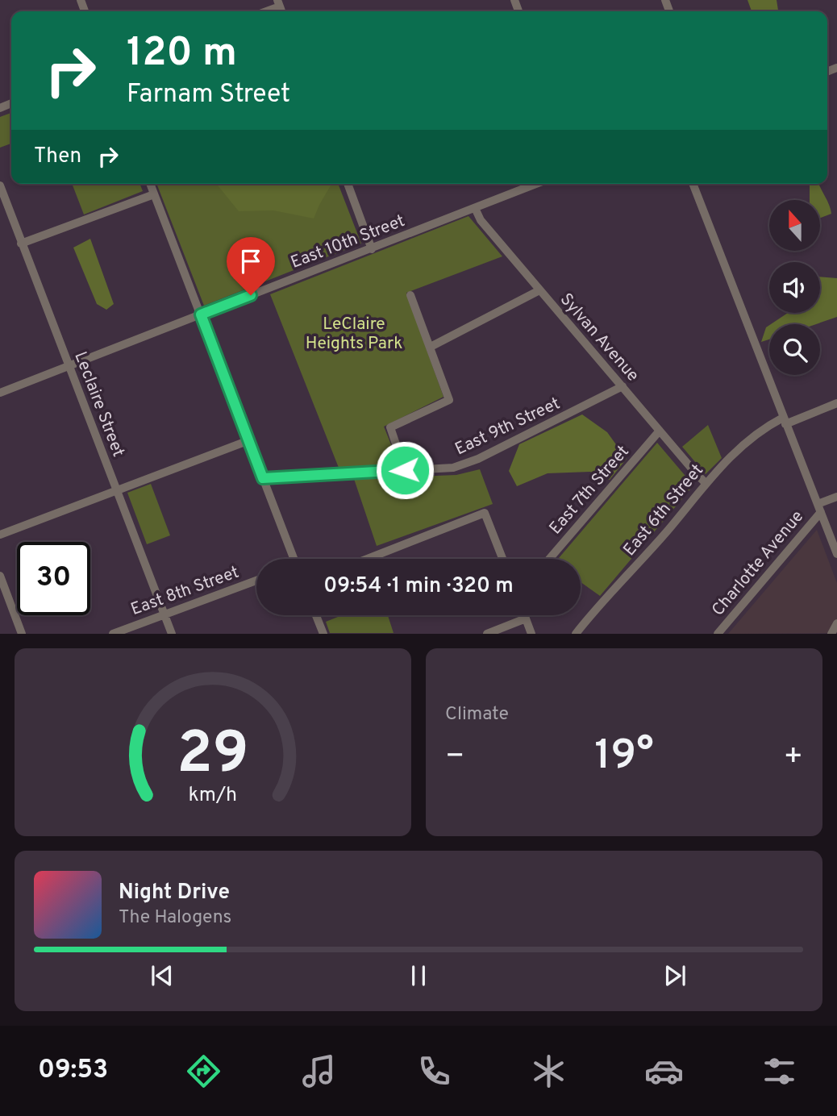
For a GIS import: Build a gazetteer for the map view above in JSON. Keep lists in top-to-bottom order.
{
  "streets": {
    "street": [
      "East 10th Street",
      "Sylvan Avenue",
      "Leclaire Street",
      "East 9th Street",
      "East 7th Street",
      "East 6th Street",
      "Charlotte Avenue",
      "East 8th Street"
    ]
  },
  "crossings": [
    ["East 10th Street", "Sylvan Avenue"],
    ["East 10th Street", "Leclaire Street"],
    ["Sylvan Avenue", "East 9th Street"],
    ["Sylvan Avenue", "East 7th Street"],
    ["Sylvan Avenue", "East 6th Street"],
    ["Leclaire Street", "East 8th Street"]
  ],
  "parks": ["LeClaire Heights Park"],
  "north": "top",
  "page": {
    "turn": ["120 m", "Farnam Street"],
    "then": "Then",
    "limit": "30",
    "trip": "09:54 · 1 min · 320 m",
    "tile": "Climate",
    "heat": ["−", "19°", "+"],
    "song": ["Night Drive", "The Halogens"],
    "tabs": "09:53",
    "gauge": ["29", "km/h"]
  }
}
